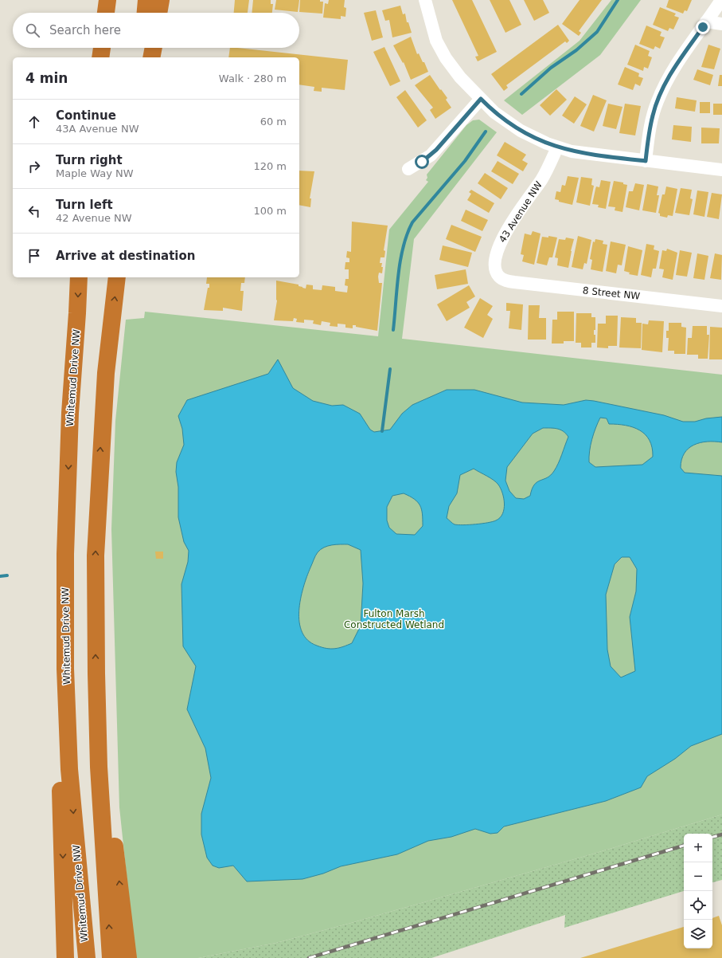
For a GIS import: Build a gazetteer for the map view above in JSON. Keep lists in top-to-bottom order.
{
  "streets": {
    "highway": ["Whitemud Drive NW"],
    "street": ["43 Avenue NW", "8 Street NW"]
  },
  "crossings": [
    ["43 Avenue NW", "8 Street NW"]
  ],
  "parks": ["Fulton Marsh Constructed Wetland"],
  "page": {
    "search": "Search here",
    "heading": ["4 min", "Walk · 280 m"],
    "list": [
      ["Continue", "43A Avenue NW", "60 m"],
      ["Turn right", "Maple Way NW", "120 m"],
      ["Turn left", "42 Avenue NW", "100 m"],
      "Arrive at destination"
    ],
    "map_buttons": ["+", "−"]
  }
}
